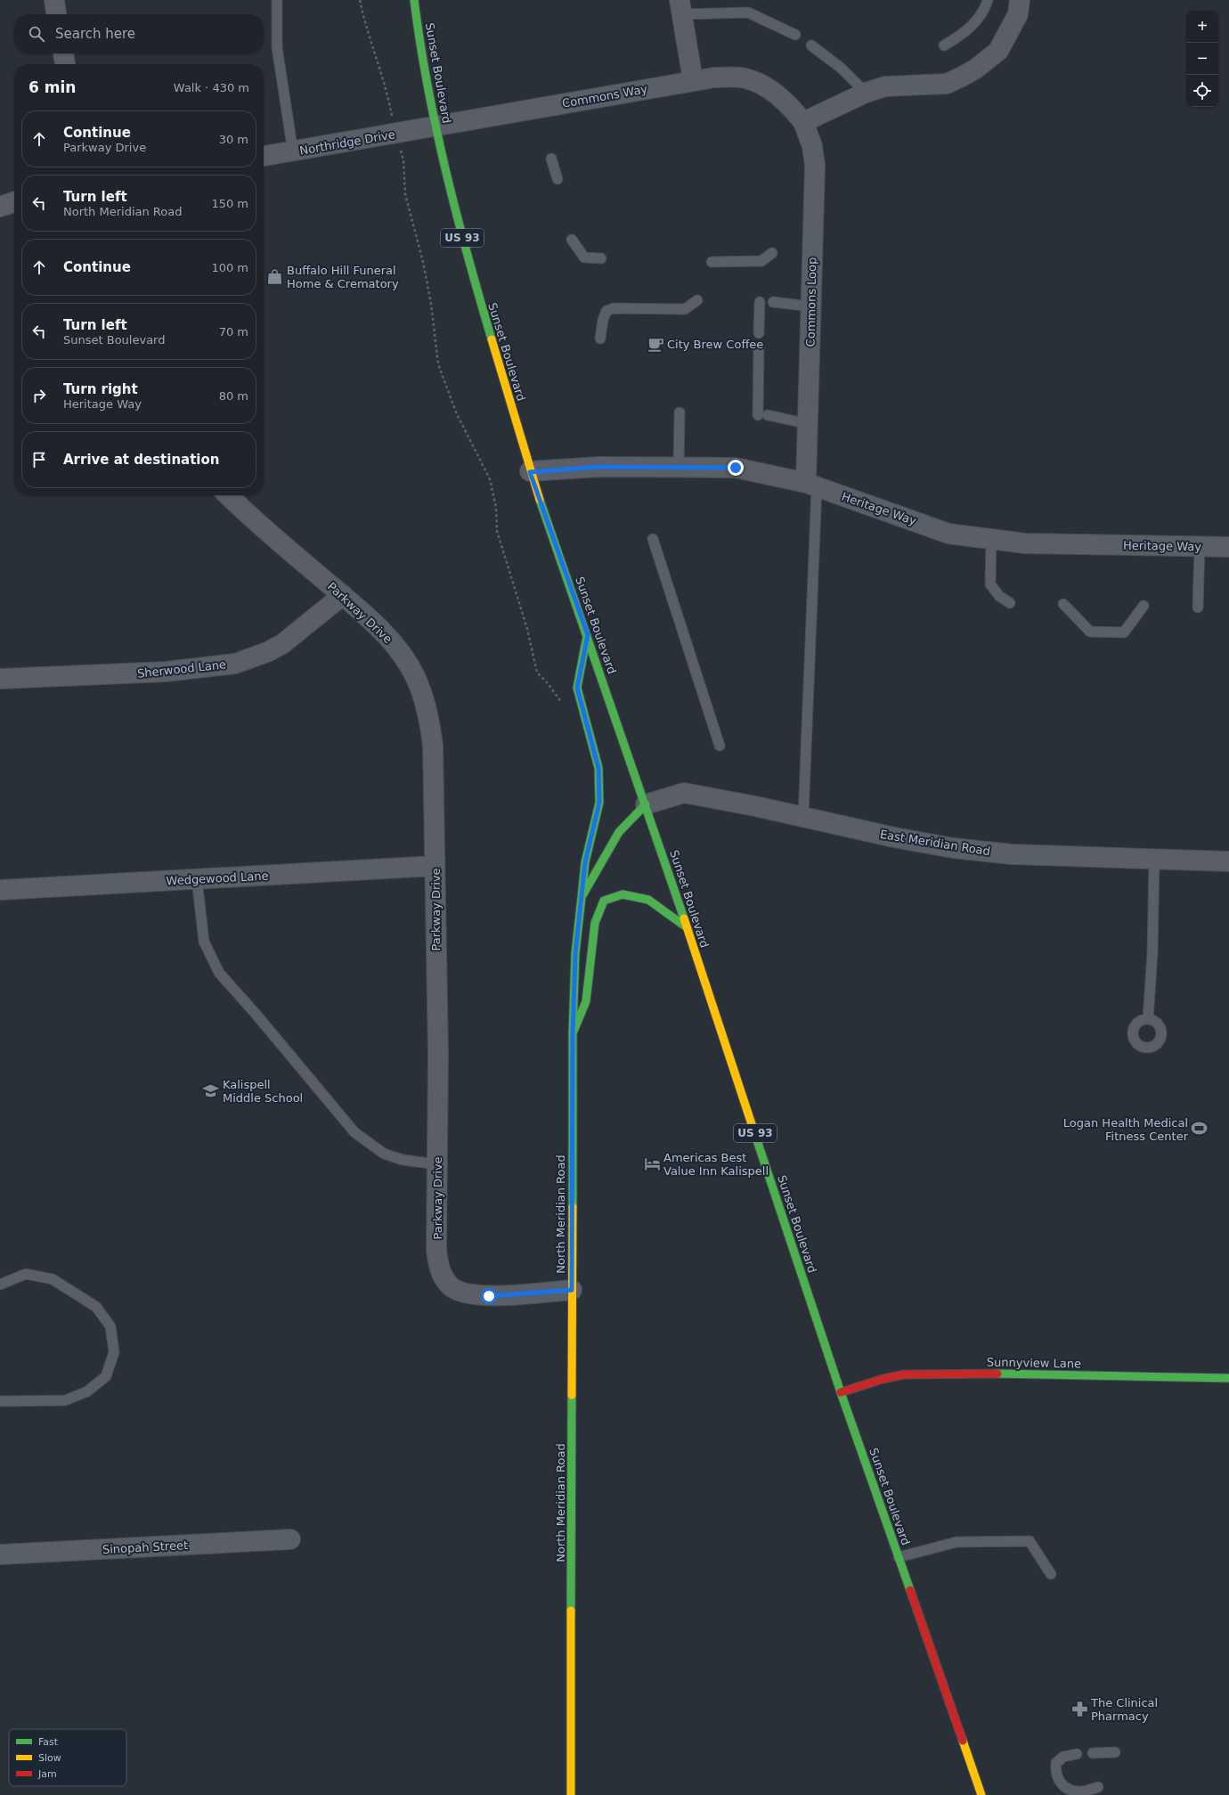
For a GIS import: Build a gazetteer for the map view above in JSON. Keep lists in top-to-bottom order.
{
  "streets": {
    "main road": [
      "Sunset Boulevard",
      "US 93",
      "North Meridian Road",
      "Sunnyview Lane"
    ],
    "street": [
      "Commons Way",
      "Northridge Drive",
      "Commons Loop",
      "Heritage Way",
      "Parkway Drive",
      "Sherwood Lane",
      "East Meridian Road",
      "Wedgewood Lane",
      "Sinopah Street"
    ]
  },
  "crossings": [
    ["Sunset Boulevard", "Commons Way"],
    ["Sunset Boulevard", "Northridge Drive"],
    ["Sunset Boulevard", "Heritage Way"],
    ["Sunset Boulevard", "East Meridian Road"],
    ["Sunset Boulevard", "North Meridian Road"],
    ["Sunset Boulevard", "Sunnyview Lane"],
    ["Commons Way", "Northridge Drive"],
    ["Commons Way", "Commons Loop"],
    ["Commons Loop", "Heritage Way"],
    ["Parkway Drive", "Sherwood Lane"],
    ["Parkway Drive", "Wedgewood Lane"],
    ["Parkway Drive", "North Meridian Road"],
    ["East Meridian Road", "North Meridian Road"]
  ],
  "places": {
    "shop": ["Buffalo Hill Funeral Home & Crematory"],
    "cafe": ["City Brew Coffee"],
    "school or university": ["Kalispell Middle School"],
    "sports": ["Logan Health Medical Fitness Center"],
    "hotel": ["Americas Best Value Inn Kalispell"],
    "pharmacy": ["The Clinical Pharmacy"]
  },
  "legend": ["Fast", "Slow", "Jam"],
  "page": {
    "map_buttons": ["+", "−"],
    "search": "Search here",
    "heading": ["6 min", "Walk · 430 m"],
    "list": [
      ["Continue", "Parkway Drive", "30 m"],
      ["Turn left", "North Meridian Road", "150 m"],
      ["Continue", "100 m"],
      ["Turn left", "Sunset Boulevard", "70 m"],
      ["Turn right", "Heritage Way", "80 m"],
      "Arrive at destination"
    ]
  }
}
